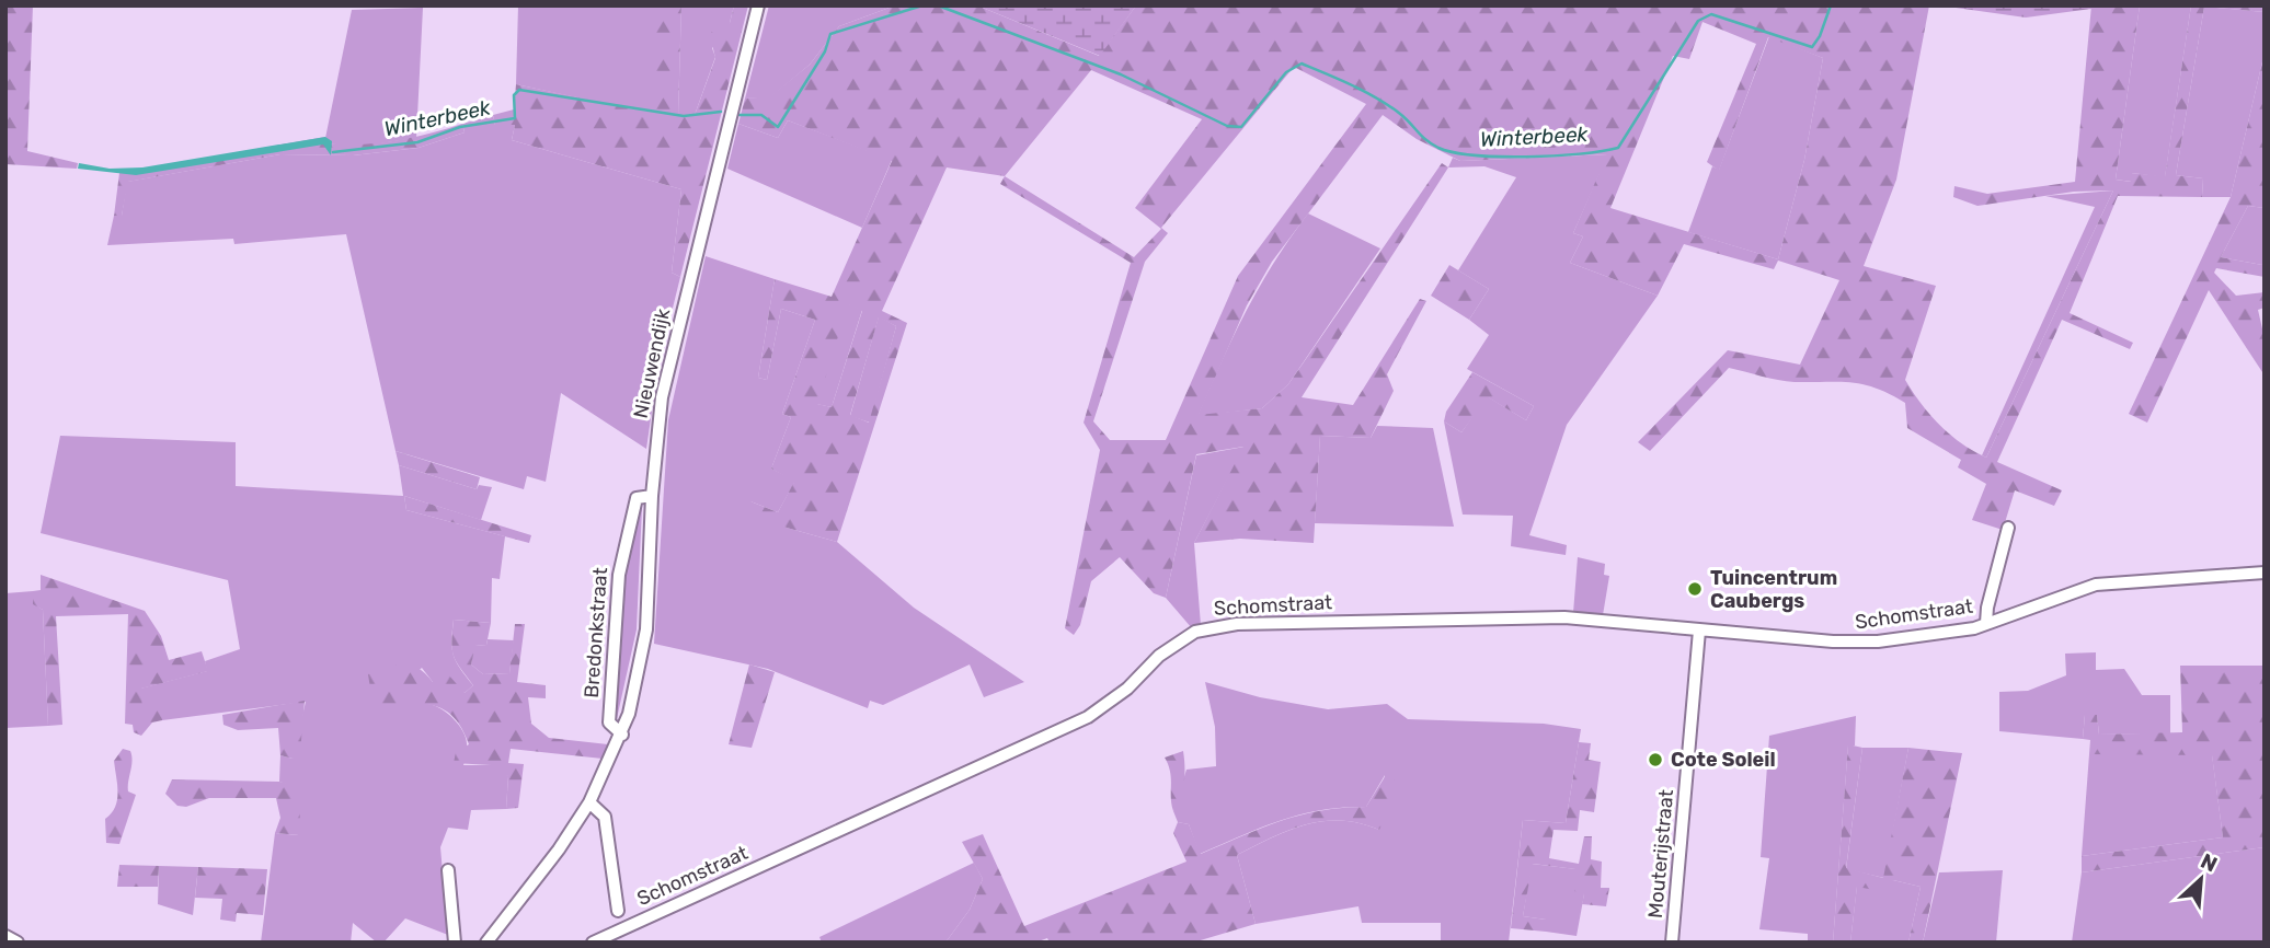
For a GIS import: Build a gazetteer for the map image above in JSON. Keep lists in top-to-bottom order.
{
  "streets": {
    "street": [
      "Nieuwendijk",
      "Schomstraat",
      "Bredonkstraat",
      "Mouterijstraat"
    ]
  },
  "crossings": [
    ["Nieuwendijk", "Bredonkstraat"],
    ["Schomstraat", "Mouterijstraat"]
  ],
  "water": ["Winterbeek"],
  "places": ["Tuincentrum Caubergs", "Cote Soleil"],
  "north": "top right"
}
